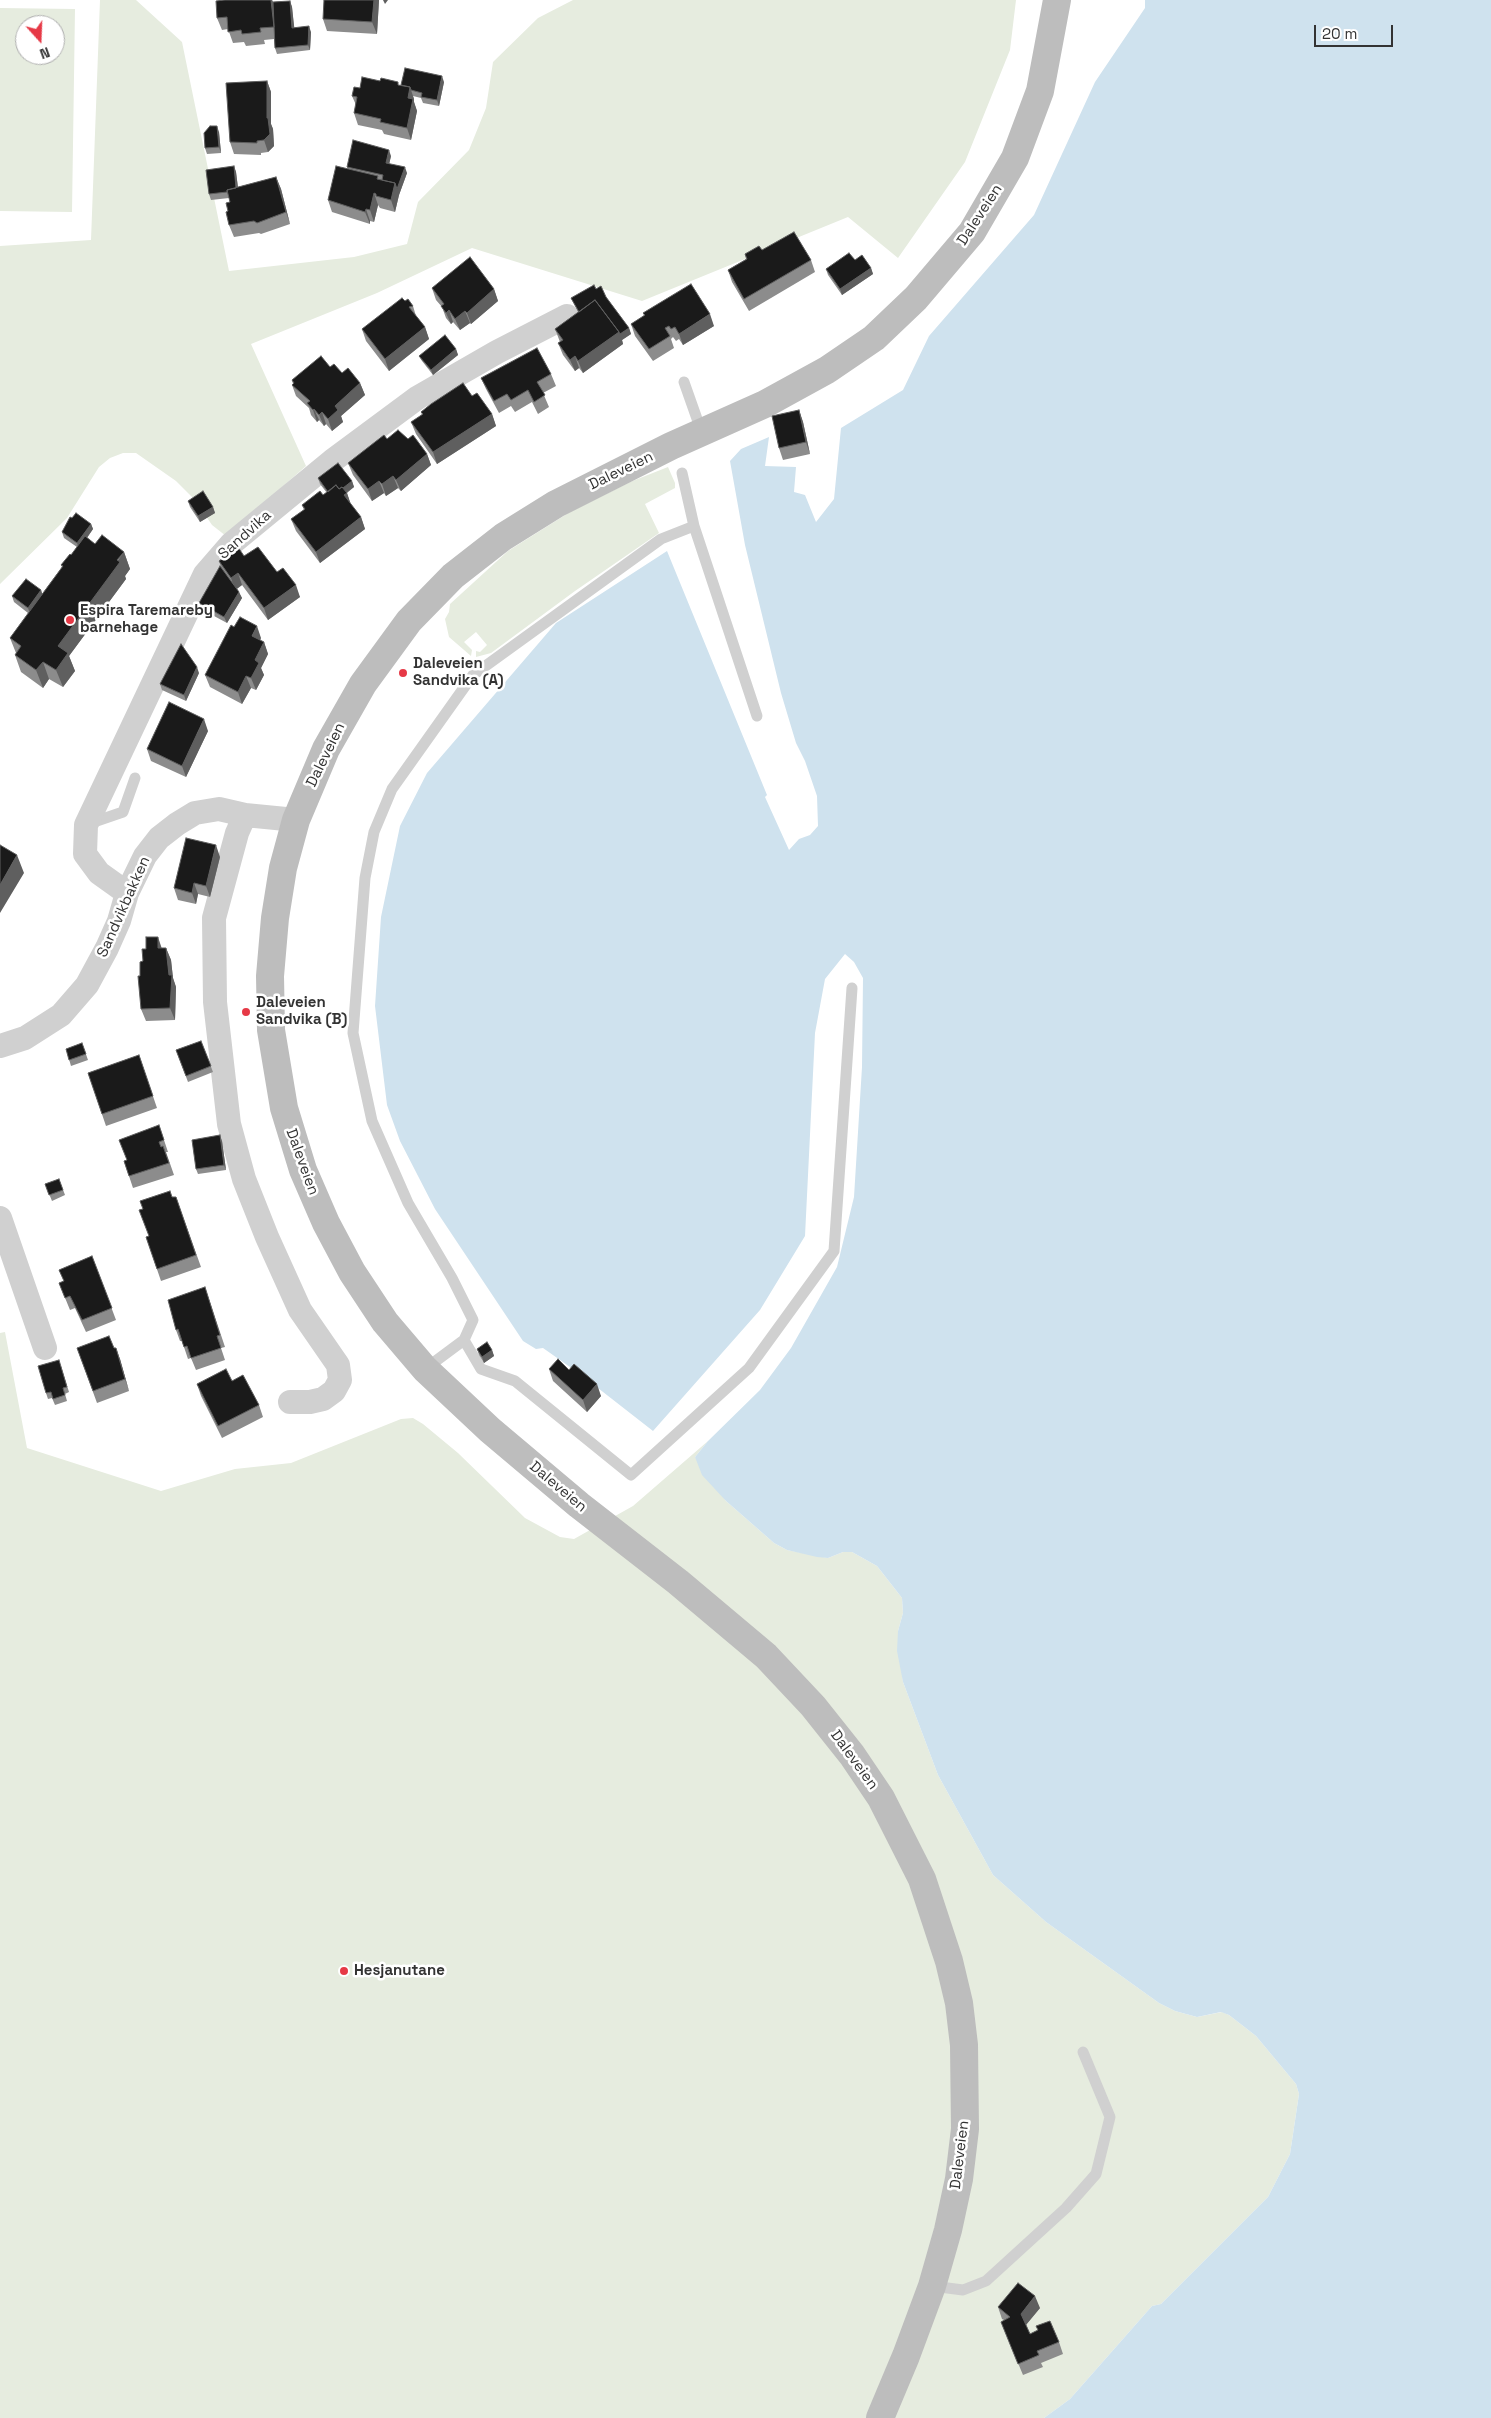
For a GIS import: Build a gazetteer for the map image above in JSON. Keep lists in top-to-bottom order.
{
  "streets": {
    "main road": ["Daleveien"],
    "street": ["Sandvika", "Sandvikbakken"]
  },
  "crossings": [
    ["Daleveien", "Sandvikbakken"],
    ["Sandvika", "Sandvikbakken"]
  ],
  "places": [
    "Espira Taremareby barnehage",
    "Daleveien Sandvika (A)",
    "Daleveien Sandvika (B)",
    "Hesjanutane"
  ],
  "scale_bar": "20 m",
  "north": "bottom"
}
